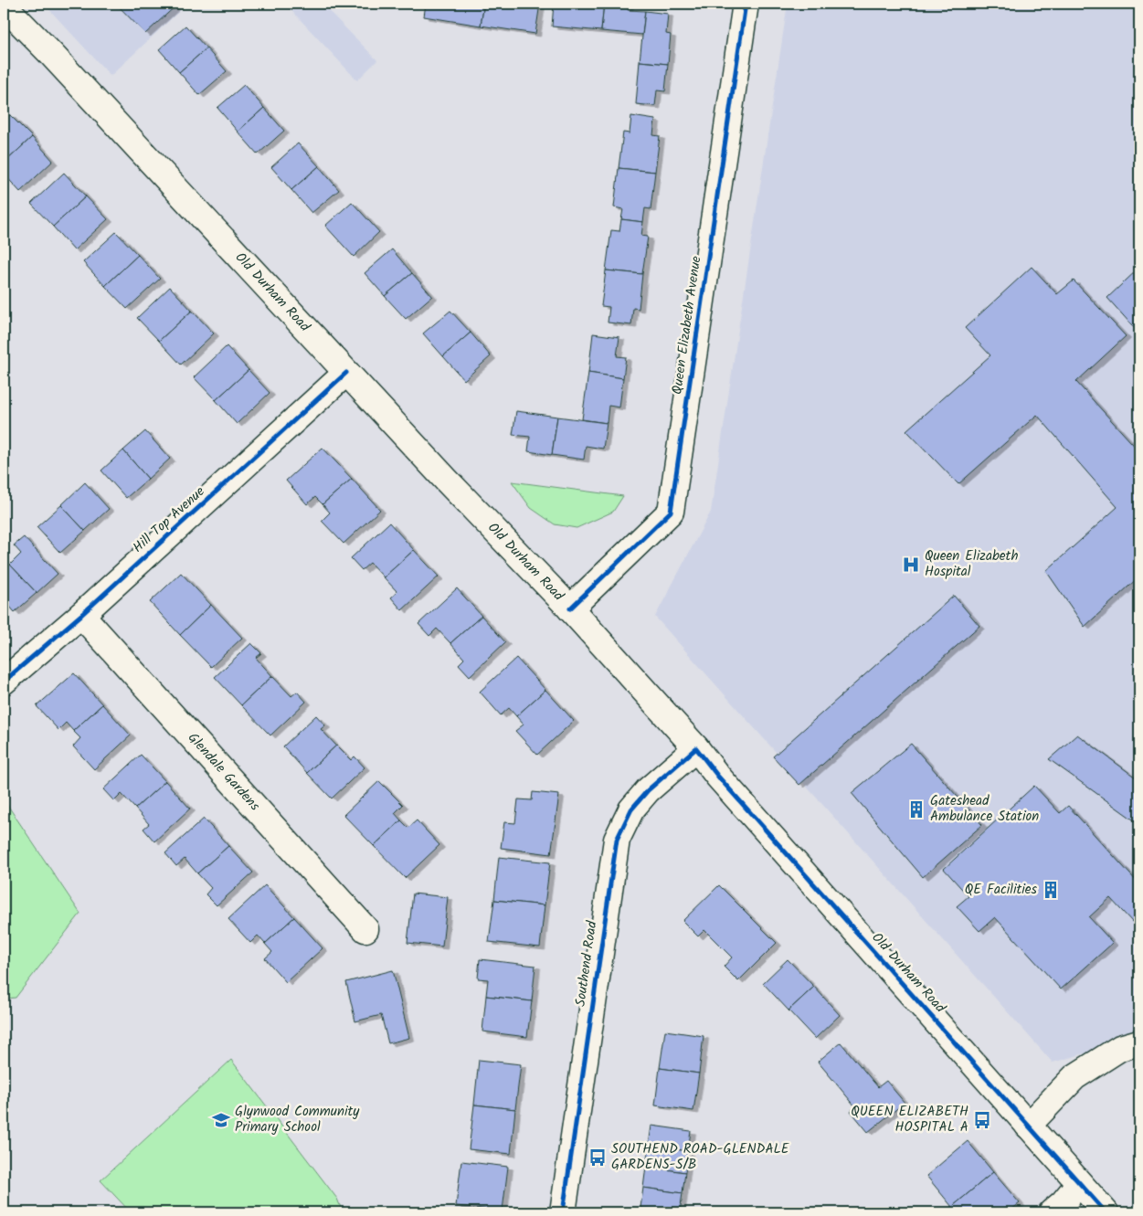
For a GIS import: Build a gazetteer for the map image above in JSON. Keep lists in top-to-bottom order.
{
  "streets": {
    "street": [
      "Old Durham Road",
      "Queen Elizabeth Avenue",
      "Hill Top Avenue",
      "Glendale Gardens",
      "Southend Road"
    ]
  },
  "crossings": [
    ["Old Durham Road", "Queen Elizabeth Avenue"],
    ["Old Durham Road", "Hill Top Avenue"],
    ["Old Durham Road", "Southend Road"],
    ["Hill Top Avenue", "Glendale Gardens"]
  ],
  "places": {
    "hospital": ["Queen Elizabeth Hospital"],
    "building": ["Gateshead Ambulance Station", "QE Facilities"],
    "school or university": ["Glynwood Community Primary School"],
    "bus stop": ["QUEEN ELIZABETH HOSPITAL A", "SOUTHEND ROAD-GLENDALE GARDENS-S/B"]
  }
}
